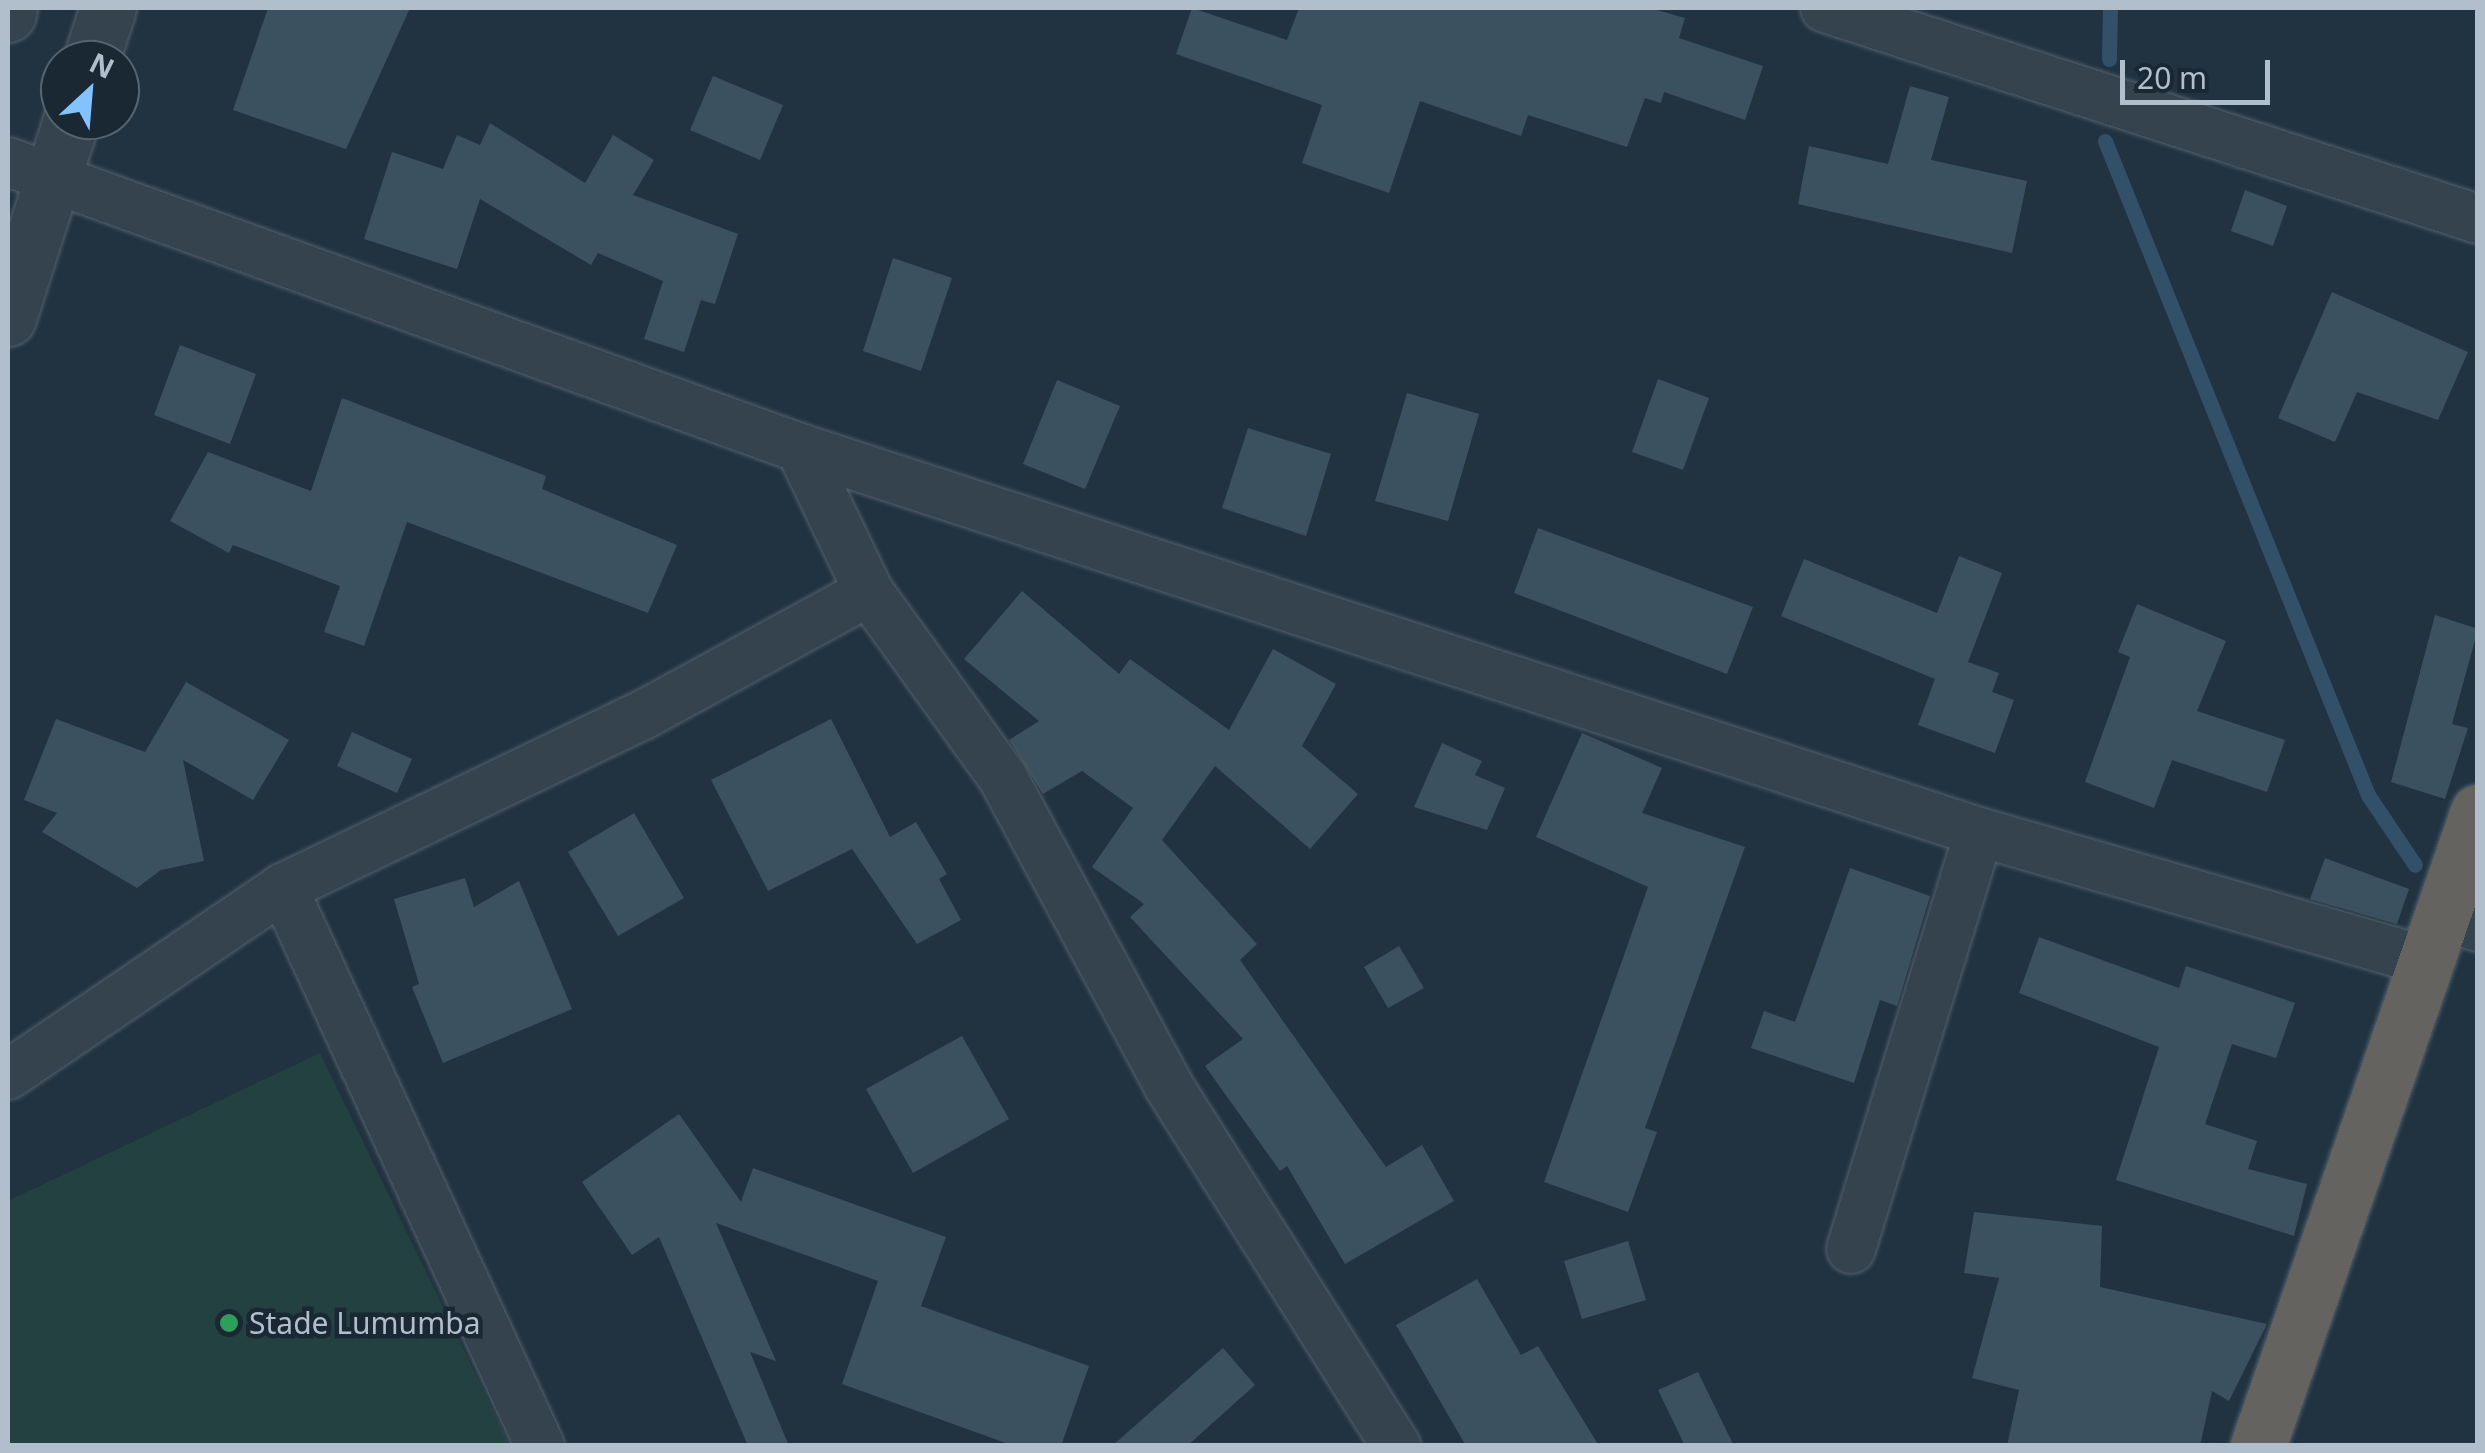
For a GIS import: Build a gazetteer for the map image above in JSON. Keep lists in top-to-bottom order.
{
  "places": ["Stade Lumumba"],
  "scale_bar": "20 m",
  "north": "top right"
}
